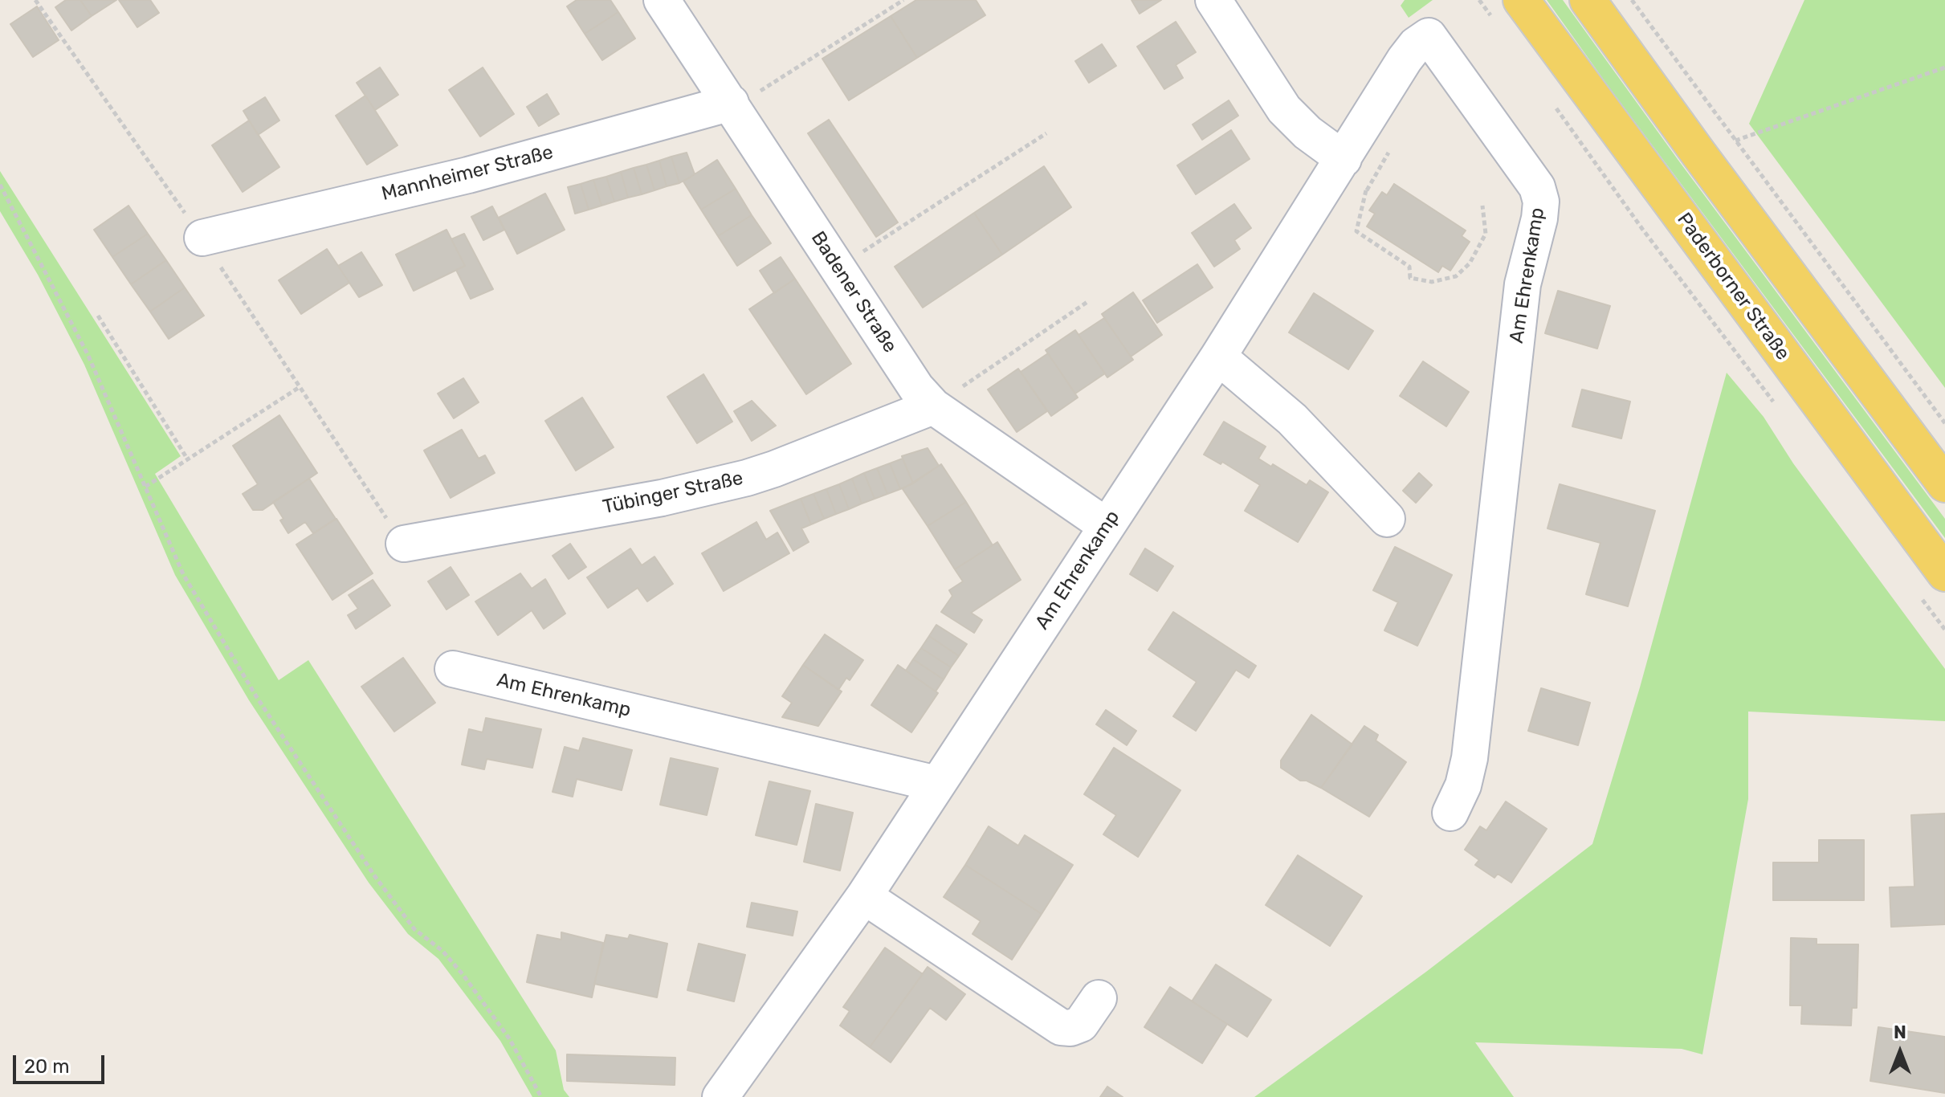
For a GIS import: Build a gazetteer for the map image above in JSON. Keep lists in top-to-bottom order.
{
  "streets": {
    "main road": ["Paderborner Straße"],
    "street": [
      "Mannheimer Straße",
      "Am Ehrenkamp",
      "Badener Straße",
      "Tübinger Straße"
    ]
  },
  "crossings": [
    ["Mannheimer Straße", "Badener Straße"],
    ["Am Ehrenkamp", "Badener Straße"],
    ["Badener Straße", "Tübinger Straße"]
  ],
  "scale_bar": "20 m",
  "north": "top"
}
